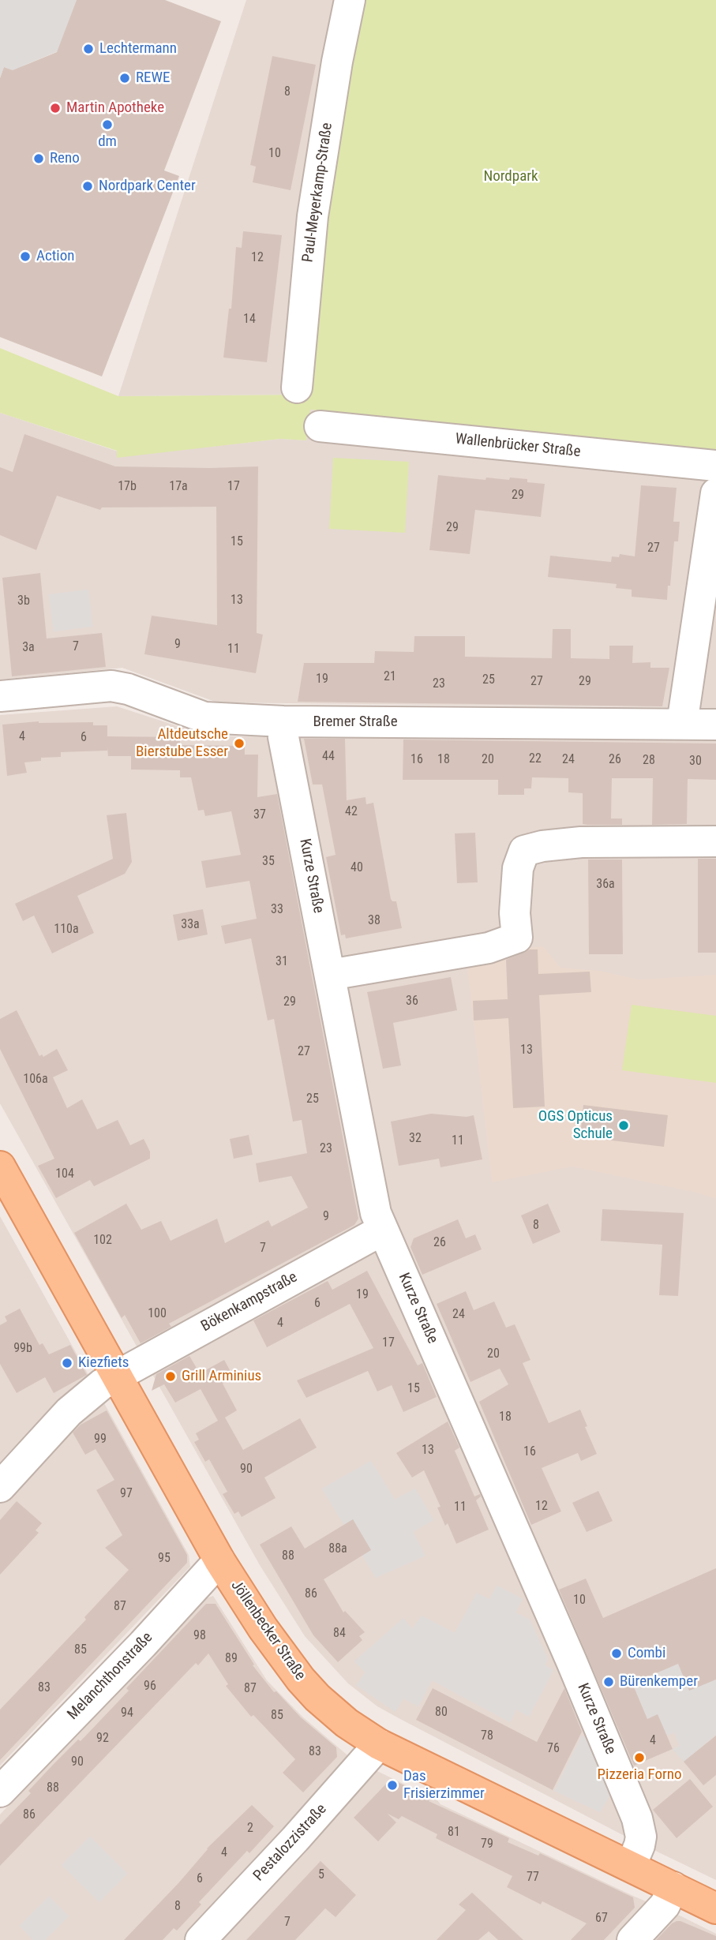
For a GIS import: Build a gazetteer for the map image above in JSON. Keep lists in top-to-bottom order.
{
  "streets": {
    "main road": ["Jöllenbecker Straße"],
    "street": [
      "Paul-Meyerkamp-Straße",
      "Wallenbrücker Straße",
      "Bremer Straße",
      "Kurze Straße",
      "Bökenkampstraße",
      "Melanchthonstraße",
      "Pestalozzistraße"
    ]
  },
  "crossings": [
    ["Bremer Straße", "Kurze Straße"],
    ["Kurze Straße", "Bökenkampstraße"],
    ["Kurze Straße", "Jöllenbecker Straße"],
    ["Bökenkampstraße", "Jöllenbecker Straße"],
    ["Jöllenbecker Straße", "Melanchthonstraße"],
    ["Jöllenbecker Straße", "Pestalozzistraße"]
  ],
  "parks": ["Nordpark"],
  "places": [
    "Lechtermann",
    "REWE",
    "Martin Apotheke",
    "dm",
    "Reno",
    "Nordpark Center",
    "Action",
    "Altdeutsche Bierstube Esser",
    "OGS Opticus Schule",
    "Kiezfiets",
    "Grill Arminius",
    "Combi",
    "Bürenkemper",
    "Pizzeria Forno",
    "Das Frisierzimmer"
  ],
  "house_numbers": [
    "8",
    "10",
    "12",
    "14",
    "17b",
    "17a",
    "17",
    "29",
    "29",
    "15",
    "27",
    "13",
    "3b",
    "9",
    "7",
    "3a",
    "11",
    "21",
    "19",
    "25",
    "27",
    "29",
    "23",
    "4",
    "6",
    "44",
    "22",
    "16",
    "18",
    "20",
    "24",
    "26",
    "28",
    "30",
    "42",
    "37",
    "35",
    "40",
    "36a",
    "33",
    "38",
    "33a",
    "110a",
    "31",
    "36",
    "29",
    "13",
    "27",
    "106a",
    "25",
    "32",
    "11",
    "23",
    "104",
    "9",
    "8",
    "102",
    "26",
    "7",
    "19",
    "6",
    "100",
    "24",
    "4",
    "17",
    "99b",
    "20",
    "15",
    "18",
    "99",
    "13",
    "16",
    "90",
    "97",
    "12",
    "11",
    "88a",
    "88",
    "95",
    "86",
    "10",
    "87",
    "84",
    "98",
    "85",
    "89",
    "96",
    "83",
    "87",
    "80",
    "94",
    "85",
    "78",
    "92",
    "4",
    "76",
    "83",
    "90",
    "88",
    "86",
    "2",
    "81",
    "79",
    "4",
    "5",
    "77",
    "6",
    "8",
    "67",
    "7"
  ]
}
